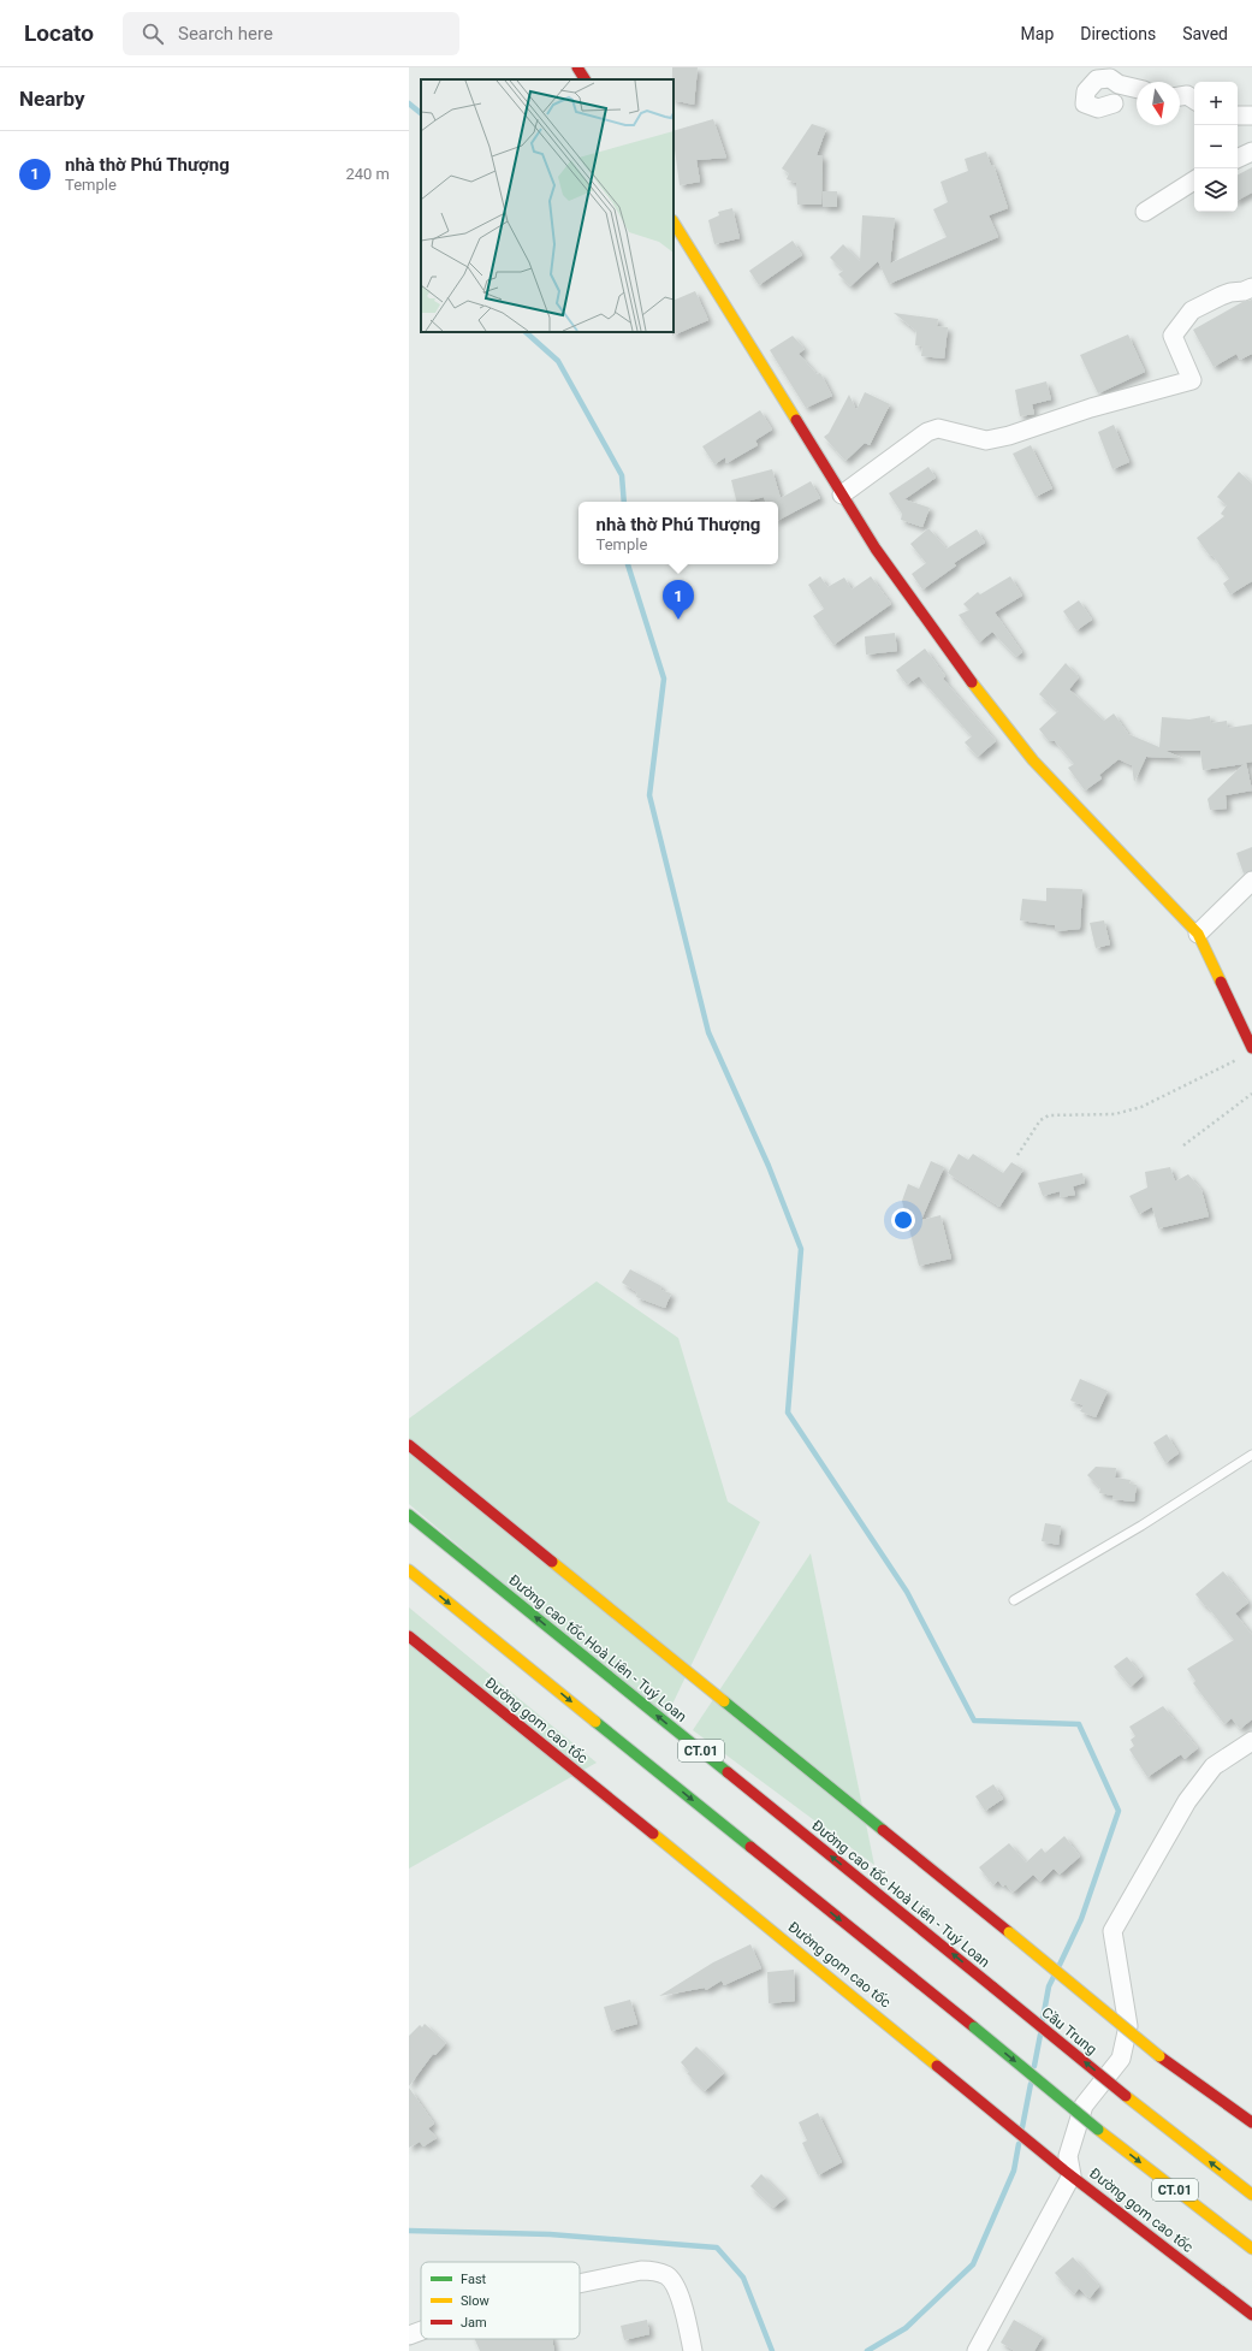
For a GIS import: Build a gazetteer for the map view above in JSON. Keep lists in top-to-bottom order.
{
  "streets": {
    "main road": [
      "Đường cao tốc Hoà Liên - Tuý Loan",
      "Đường gom cao tốc",
      "CT.01",
      "Cầu Trung"
    ]
  },
  "crossings": [
    ["Đường cao tốc Hoà Liên - Tuý Loan", "Cầu Trung"]
  ],
  "legend": ["Fast", "Slow", "Jam"],
  "north": "bottom",
  "page": {
    "header": "Locato",
    "search": "Search here",
    "nav": ["Map", "Directions", "Saved"],
    "heading": "Nearby",
    "map_buttons": ["+", "−"],
    "list": [
      {
        "mark": "1",
        "name": "nhà thờ Phú Thượng",
        "note": "Temple",
        "value": "240 m"
      }
    ],
    "popup": ["nhà thờ Phú Thượng", "Temple"],
    "pins": "1"
  }
}
